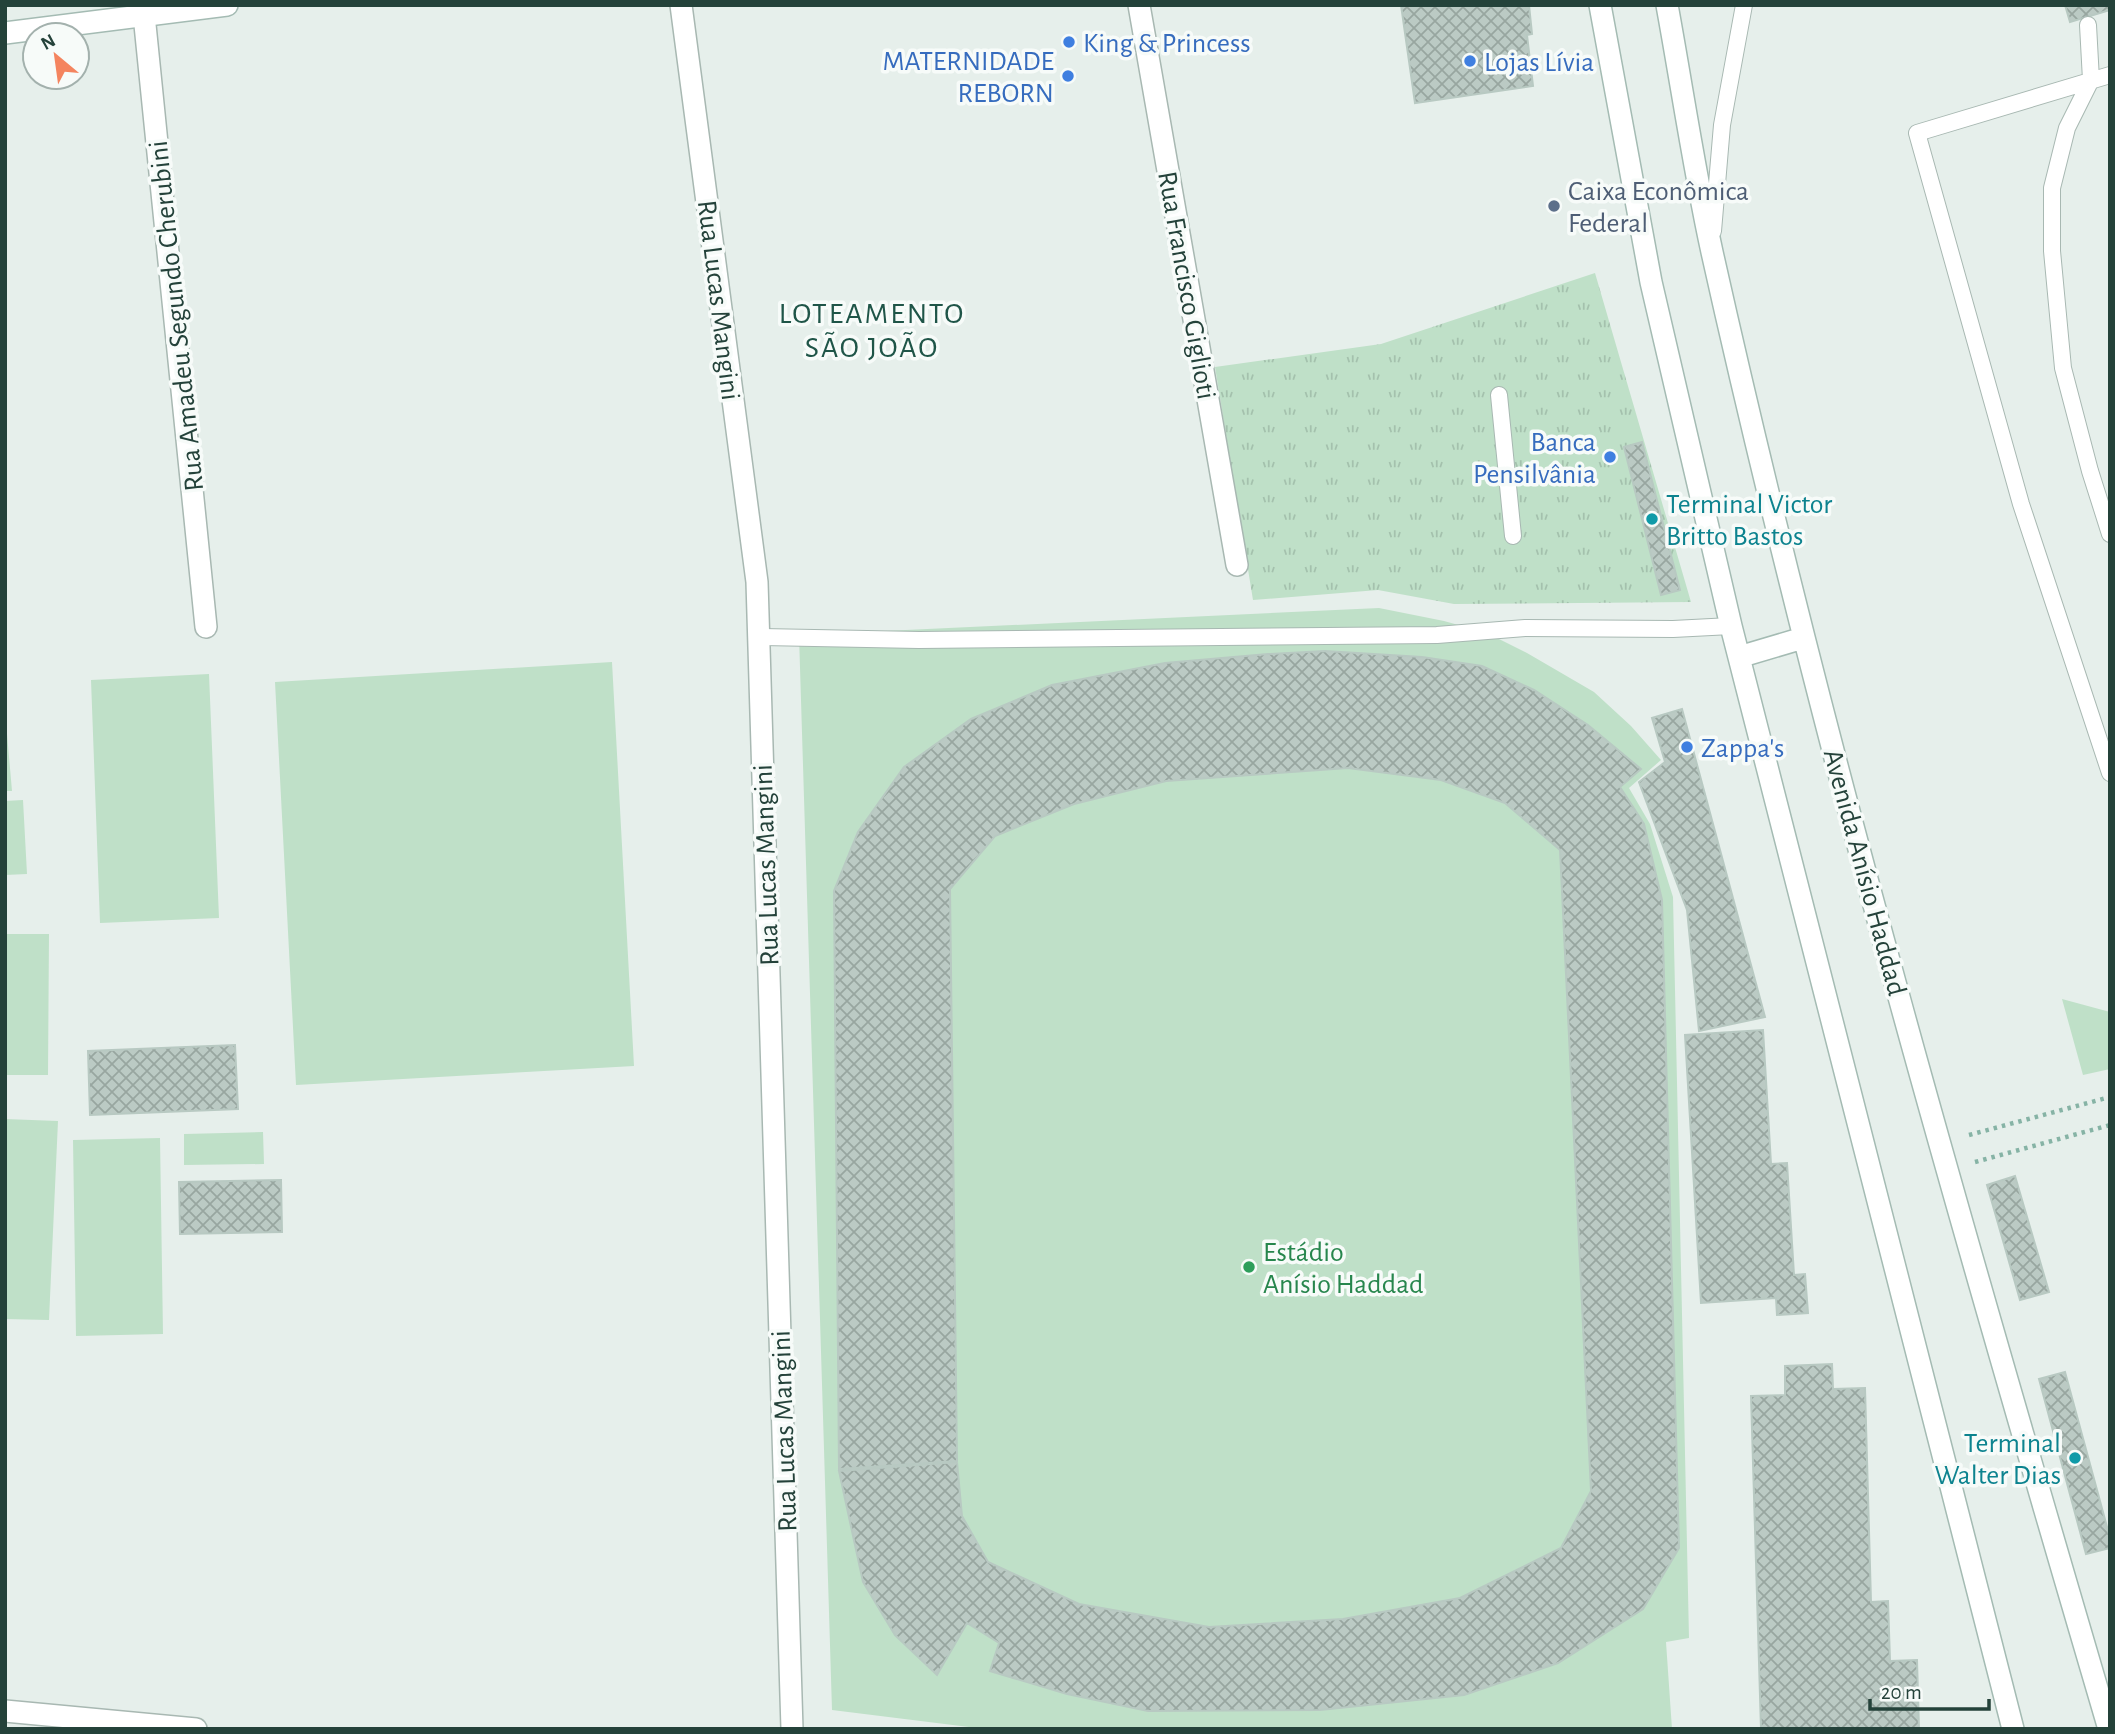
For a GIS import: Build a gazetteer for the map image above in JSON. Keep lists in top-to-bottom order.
{
  "streets": {
    "main road": [
      "Rua Francisco Giglioti",
      "Rua Lucas Mangini",
      "Rua Amadeu Segundo Cherubini",
      "Avenida Anísio Haddad"
    ]
  },
  "districts": ["LOTEAMENTO SÃO JOÃO"],
  "places": [
    "King & Princess",
    "Lojas Lívia",
    "MATERNIDADE REBORN",
    "Caixa Econômica Federal",
    "Banca Pensilvânia",
    "Terminal Victor Britto Bastos",
    "Zappa's",
    "Estádio Anísio Haddad",
    "Terminal Walter Dias"
  ],
  "scale_bar": "20 m",
  "north": "top left"
}
